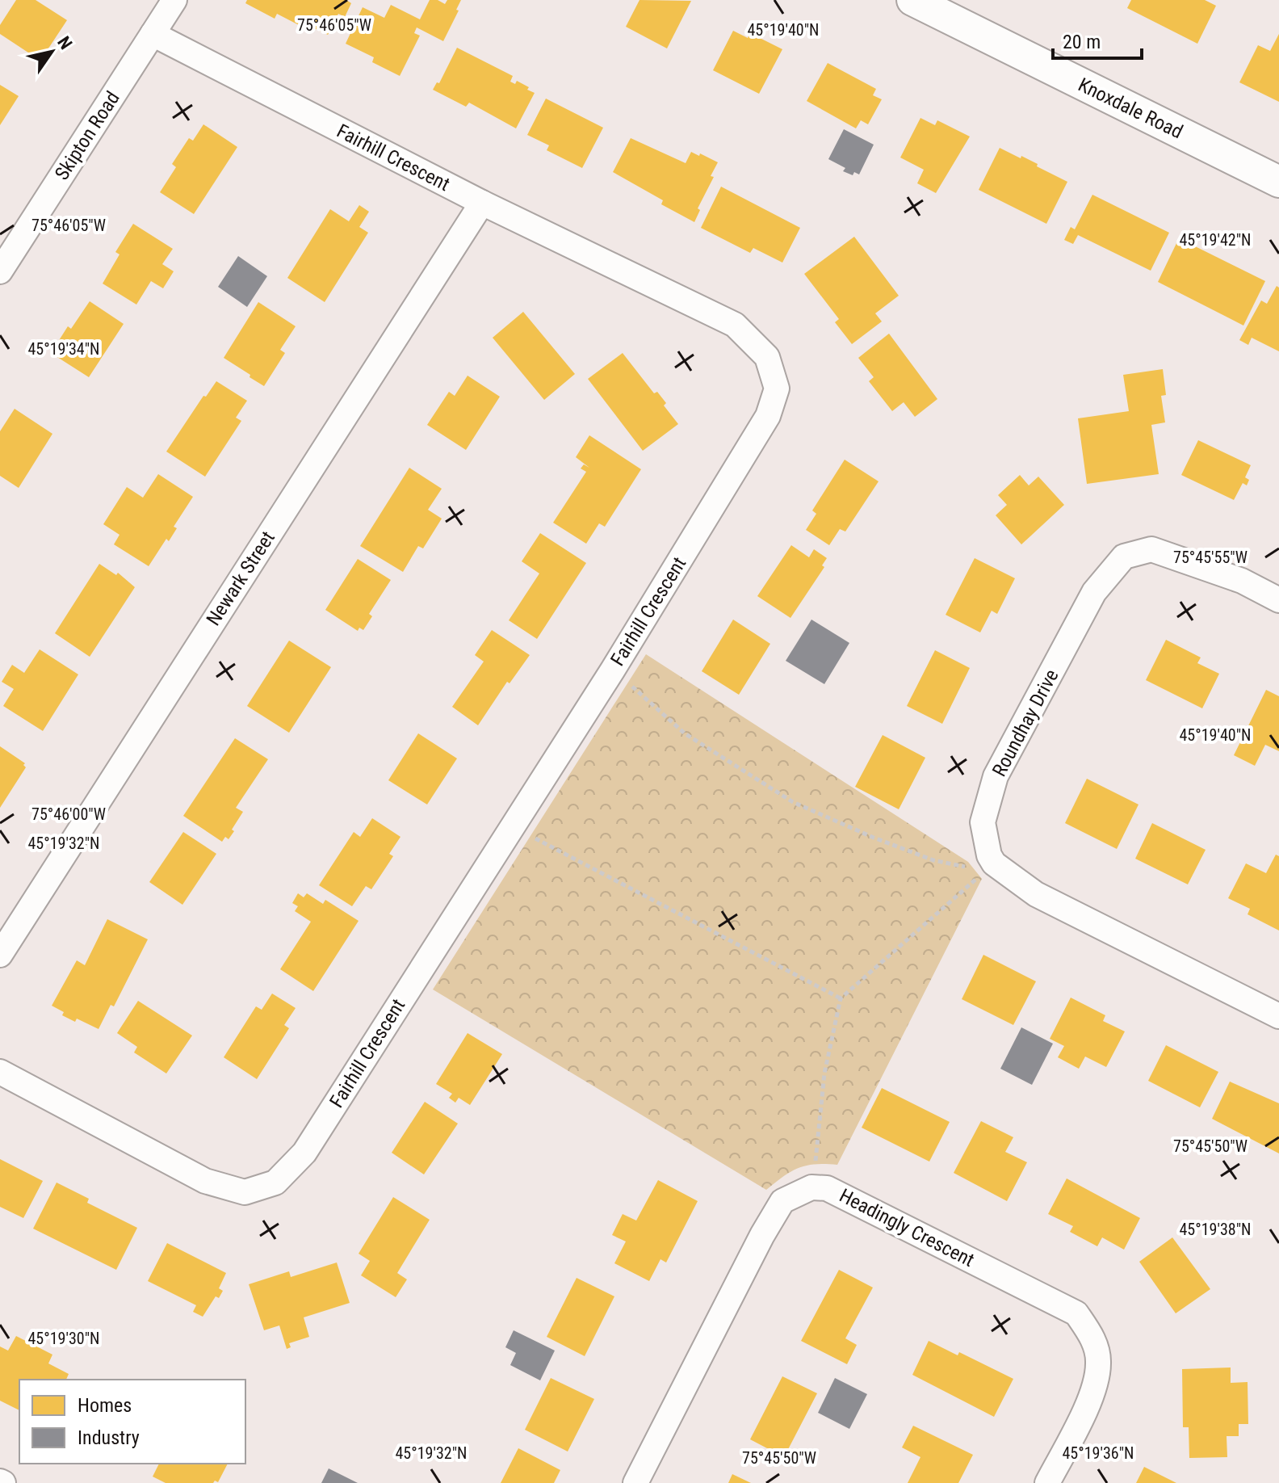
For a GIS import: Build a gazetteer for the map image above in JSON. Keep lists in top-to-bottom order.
{
  "streets": {
    "street": [
      "Knoxdale Road",
      "Skipton Road",
      "Fairhill Crescent",
      "Newark Street",
      "Roundhay Drive",
      "Headingly Crescent"
    ]
  },
  "crossings": [
    ["Skipton Road", "Fairhill Crescent"],
    ["Fairhill Crescent", "Newark Street"]
  ],
  "legend": ["Homes", "Industry"],
  "scale_bar": "20 m",
  "north": "top right",
  "coordinates": [
    "75°46'05\"W",
    "45°19'40\"N",
    "45°19'42\"N",
    "45°19'34\"N",
    "75°45'55\"W",
    "75°46'00\"W",
    "45°19'32\"N",
    "75°45'50\"W",
    "45°19'38\"N",
    "45°19'30\"N",
    "45°19'36\"N"
  ]
}
